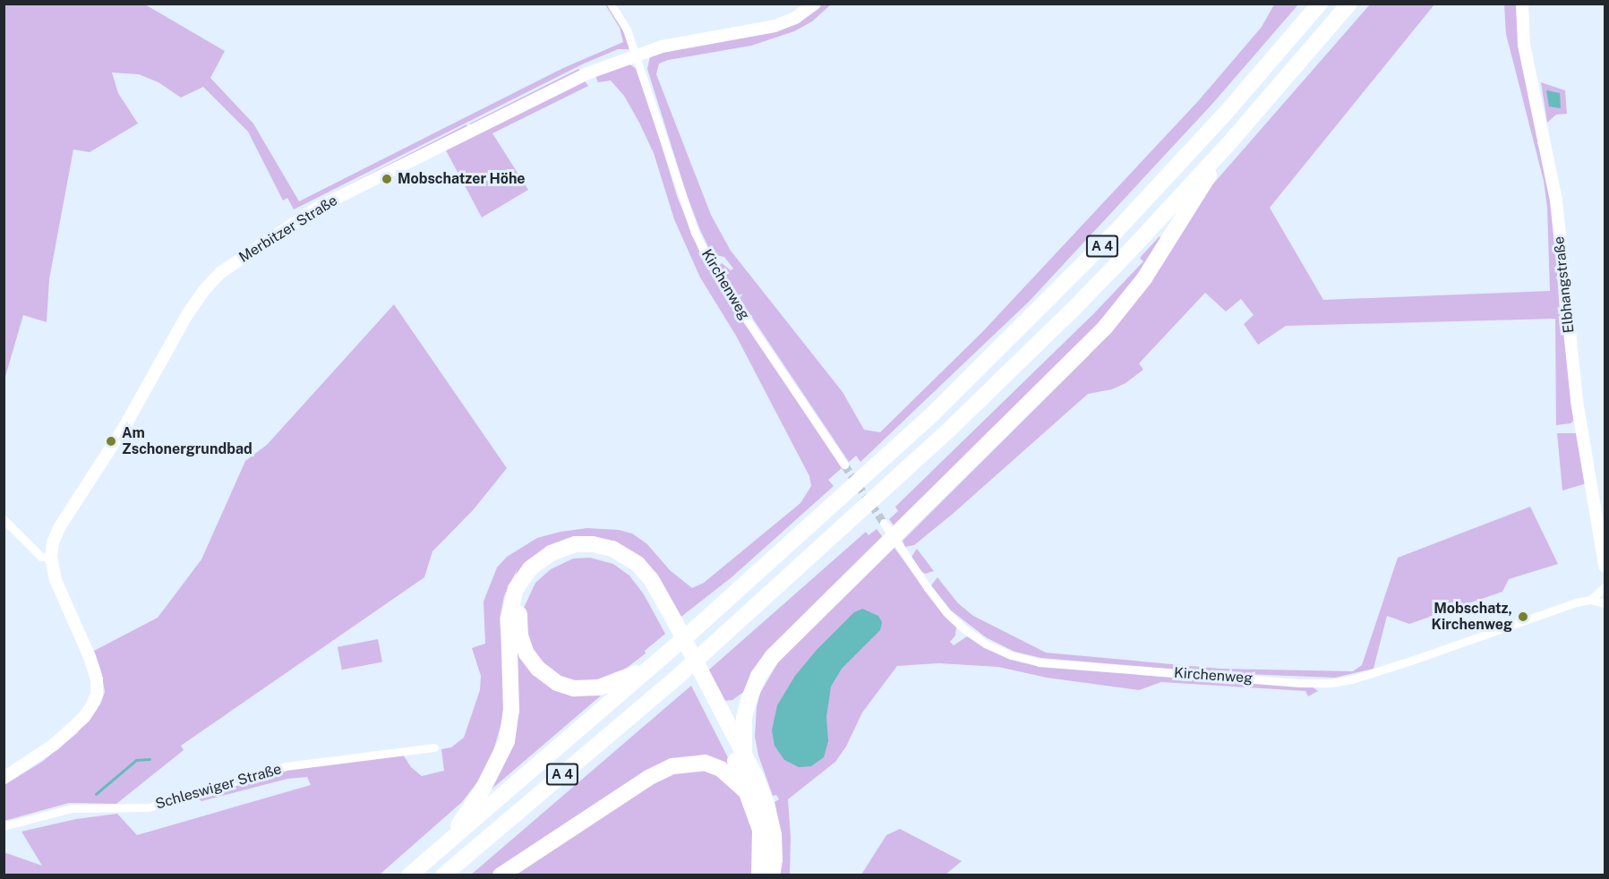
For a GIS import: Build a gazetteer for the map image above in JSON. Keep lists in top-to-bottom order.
{
  "streets": {
    "highway": ["A 4"],
    "street": [
      "Merbitzer Straße",
      "Kirchenweg",
      "Elbhangstraße",
      "Schleswiger Straße"
    ]
  },
  "crossings": [
    ["Merbitzer Straße", "Kirchenweg"]
  ],
  "places": ["Mobschatzer Höhe", "Am Zschonergrundbad", "Mobschatz, Kirchenweg"]
}
